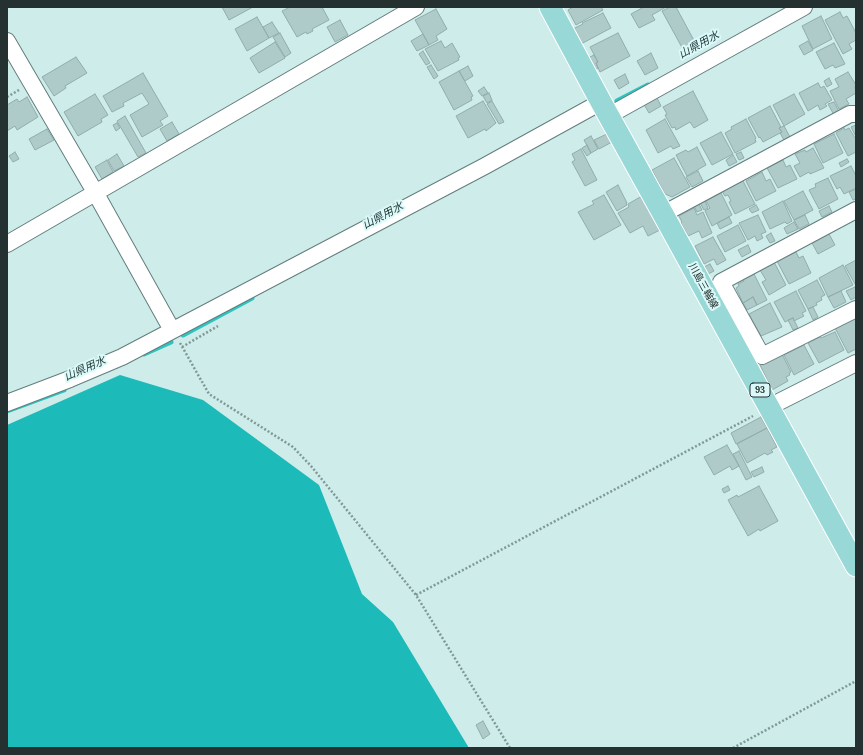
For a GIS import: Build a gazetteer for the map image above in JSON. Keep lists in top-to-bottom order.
{
  "streets": {
    "main road": ["川島三輪線", "93"]
  },
  "water": ["山県用水"]
}
